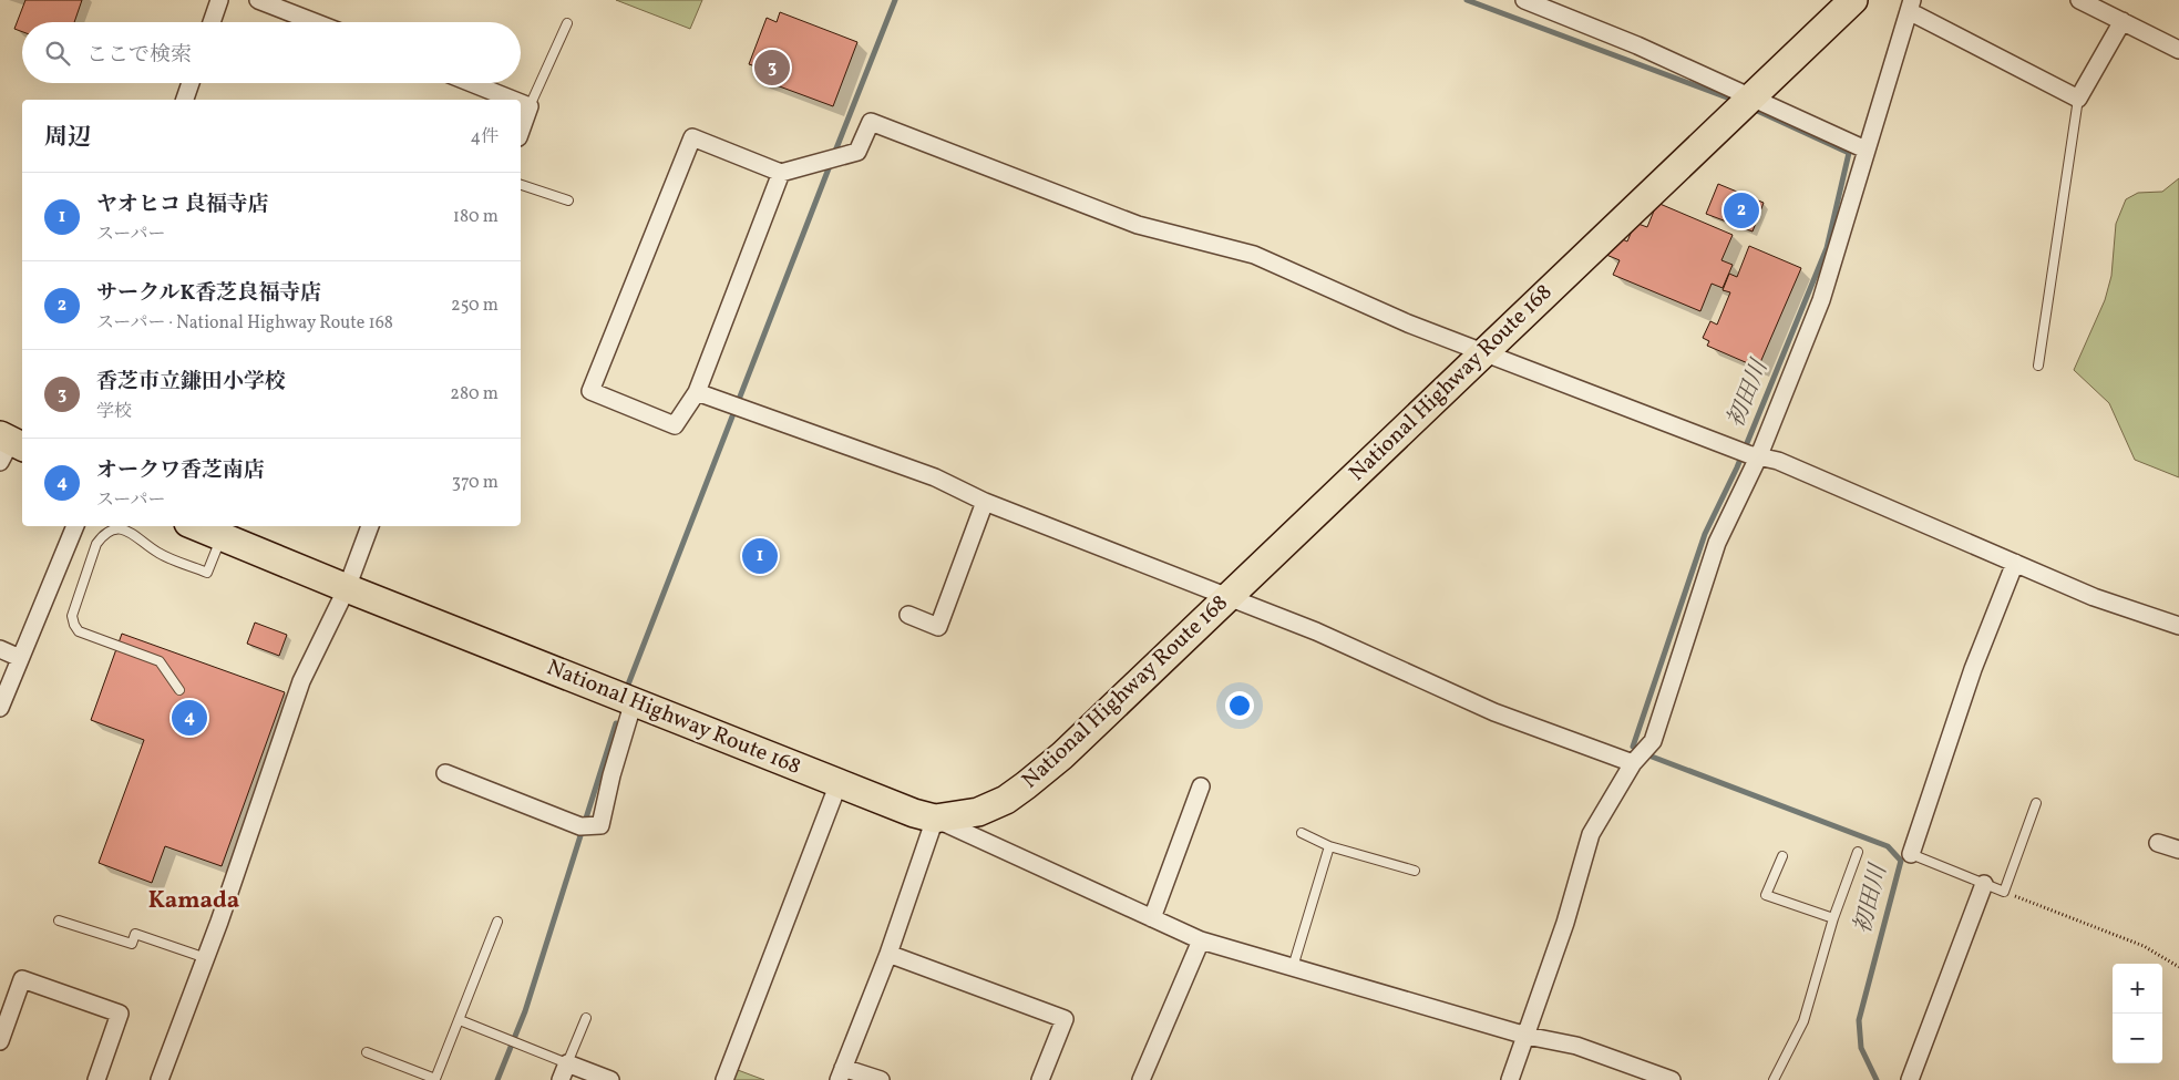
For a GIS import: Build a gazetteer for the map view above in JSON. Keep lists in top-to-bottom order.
{
  "streets": {
    "highway": ["National Highway Route 168"]
  },
  "districts": ["Kamada"],
  "water": ["初田川"],
  "page": {
    "search": "ここで検索",
    "pins": [
      "3",
      "2",
      "1",
      "4"
    ],
    "heading": ["周辺", "4件"],
    "list": [
      {
        "mark": "1",
        "name": "ヤオヒコ 良福寺店",
        "note": "スーパー",
        "value": "180 m"
      },
      {
        "mark": "2",
        "name": "サークルK香芝良福寺店",
        "note": "スーパー · National Highway Route 168",
        "value": "250 m"
      },
      {
        "mark": "3",
        "name": "香芝市立鎌田小学校",
        "note": "学校",
        "value": "280 m"
      },
      {
        "mark": "4",
        "name": "オークワ香芝南店",
        "note": "スーパー",
        "value": "370 m"
      }
    ],
    "map_buttons": ["+", "−"]
  }
}
